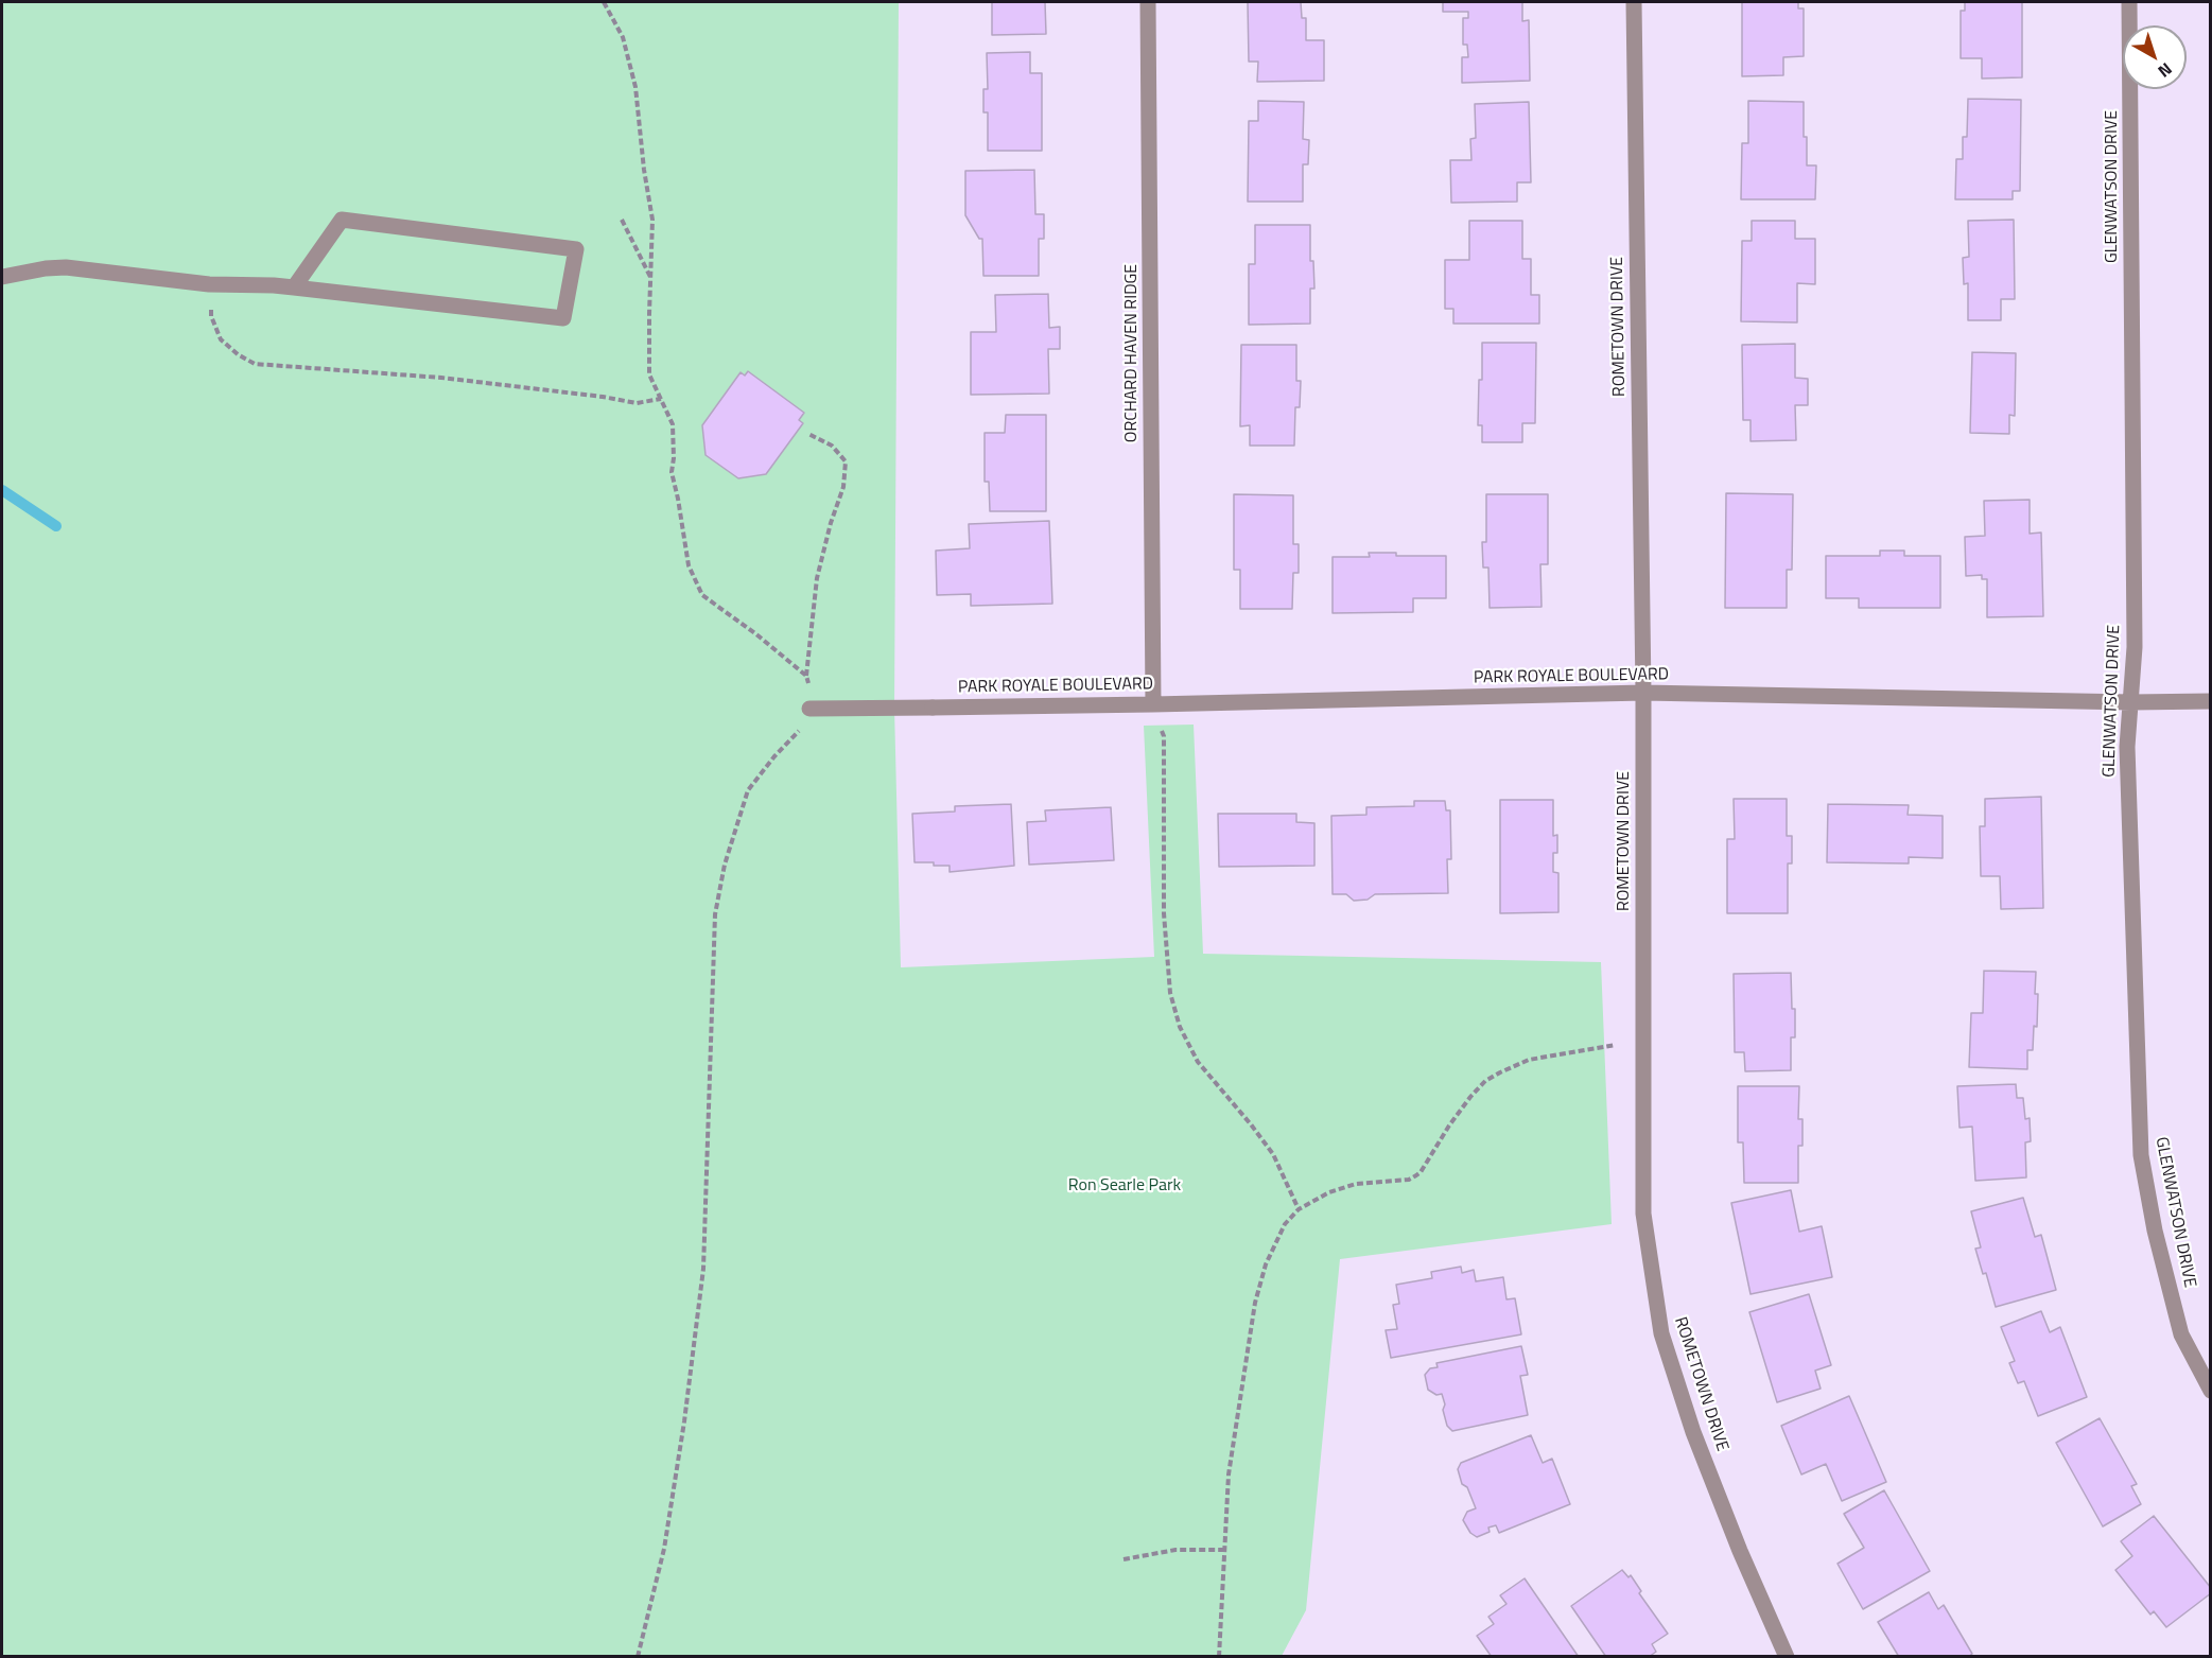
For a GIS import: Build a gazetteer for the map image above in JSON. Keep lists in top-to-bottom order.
{
  "streets": {
    "street": [
      "GLENWATSON DRIVE",
      "ROMETOWN DRIVE",
      "ORCHARD HAVEN RIDGE",
      "PARK ROYALE BOULEVARD"
    ]
  },
  "crossings": [
    ["GLENWATSON DRIVE", "PARK ROYALE BOULEVARD"],
    ["ROMETOWN DRIVE", "PARK ROYALE BOULEVARD"],
    ["ORCHARD HAVEN RIDGE", "PARK ROYALE BOULEVARD"]
  ],
  "parks": ["Ron Searle Park"],
  "north": "bottom right"
}
